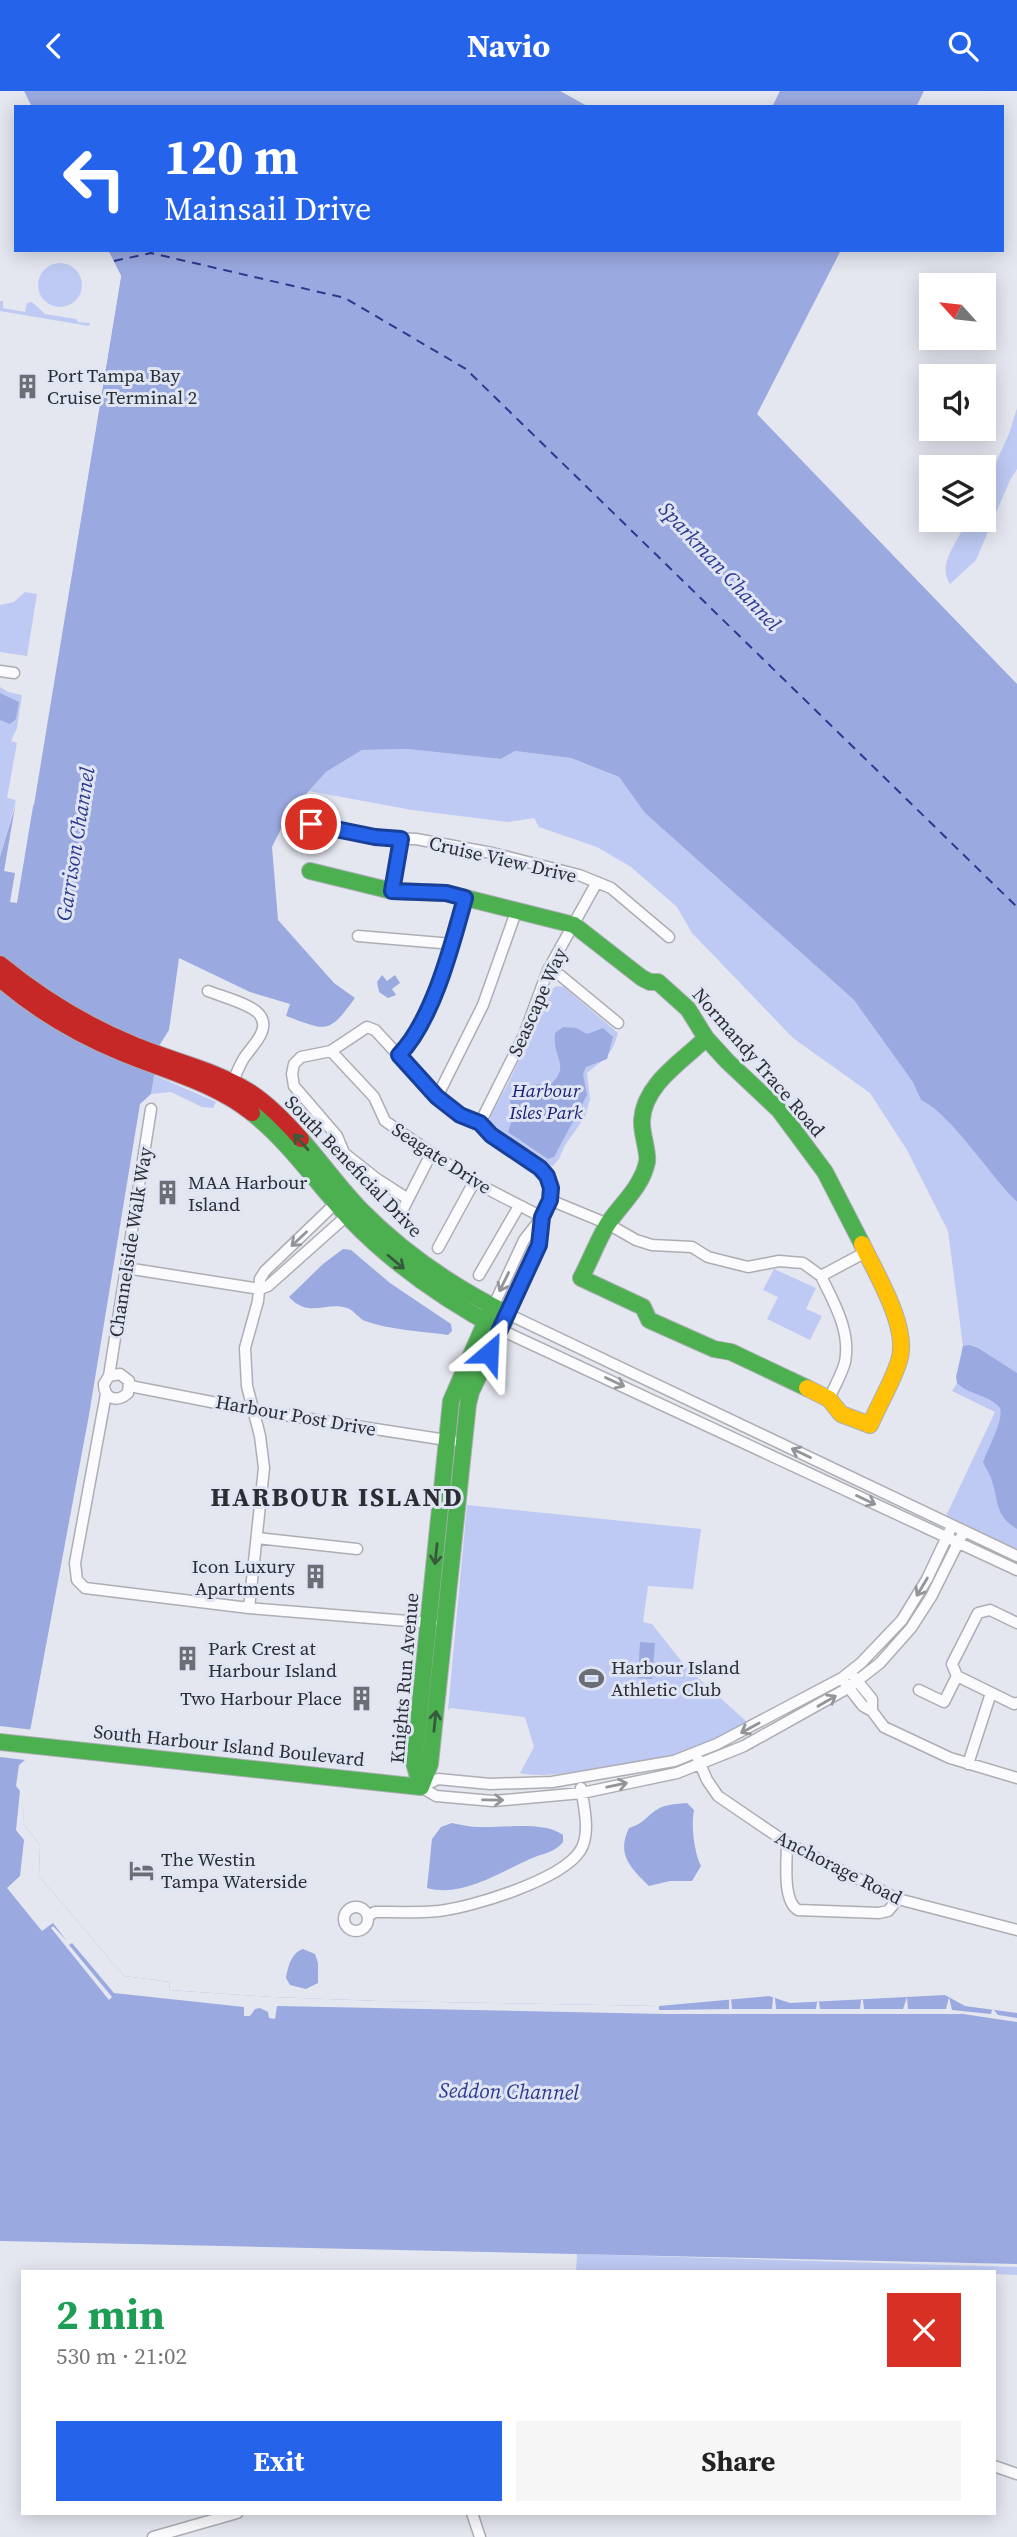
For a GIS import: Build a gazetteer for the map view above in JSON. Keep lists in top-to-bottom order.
{
  "streets": {
    "street": [
      "Cruise View Drive",
      "Seascape Way",
      "Normandy Trace Road",
      "Seagate Drive",
      "South Beneficial Drive",
      "Channelside Walk Way",
      "Harbour Post Drive",
      "Knights Run Avenue",
      "South Harbour Island Boulevard",
      "Anchorage Road"
    ]
  },
  "crossings": [
    ["Cruise View Drive", "Seascape Way"],
    ["Seascape Way", "Normandy Trace Road"],
    ["Seagate Drive", "Knights Run Avenue"],
    ["South Beneficial Drive", "Knights Run Avenue"],
    ["South Beneficial Drive", "South Harbour Island Boulevard"],
    ["Channelside Walk Way", "Harbour Post Drive"],
    ["Harbour Post Drive", "Knights Run Avenue"],
    ["Knights Run Avenue", "South Harbour Island Boulevard"],
    ["South Harbour Island Boulevard", "Anchorage Road"]
  ],
  "districts": ["HARBOUR ISLAND"],
  "water": ["Sparkman Channel", "Garrison Channel", "Seddon Channel"],
  "parks": ["Harbour Isles Park"],
  "places": {
    "building": [
      "Port Tampa Bay Cruise Terminal 2",
      "MAA Harbour Island",
      "Icon Luxury Apartments",
      "Park Crest at Harbour Island",
      "Two Harbour Place"
    ],
    "sports": ["Harbour Island Athletic Club"],
    "hotel": ["The Westin Tampa Waterside"]
  },
  "north": "top left",
  "page": {
    "header": "Navio",
    "turn": ["120 m", "Mainsail Drive"],
    "heading": ["2 min", "530 m · 21:02"],
    "buttons": ["Exit", "Share"]
  }
}
